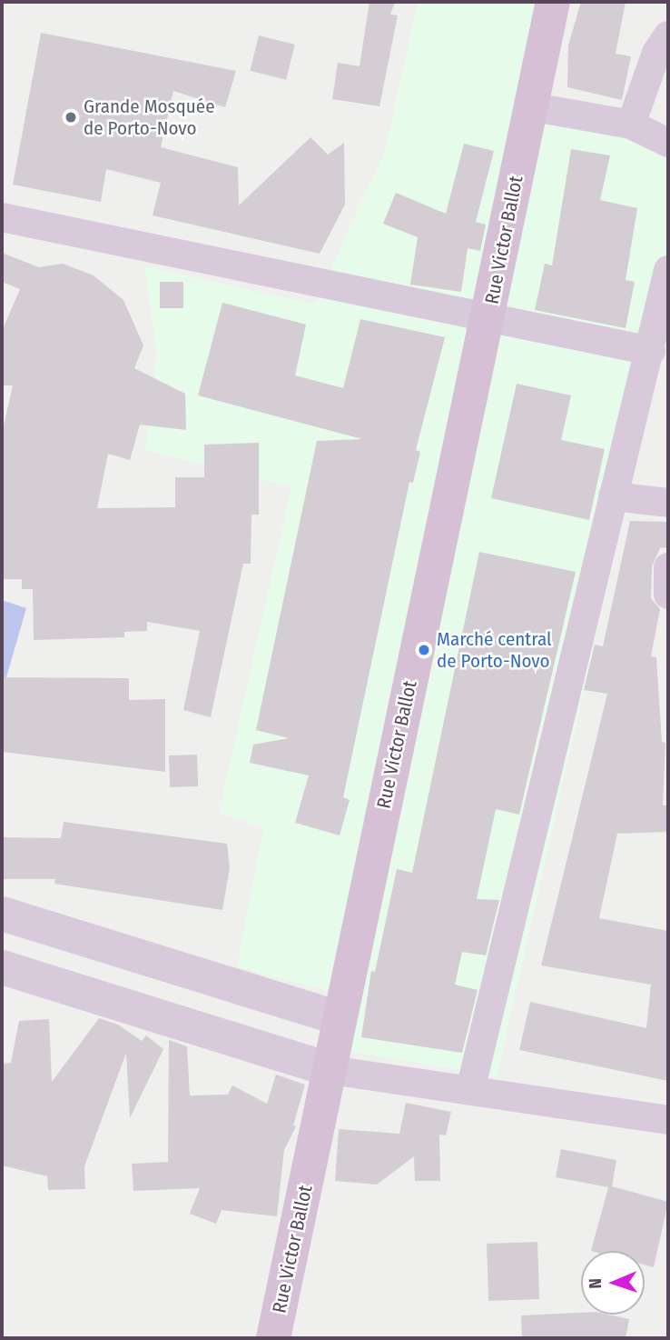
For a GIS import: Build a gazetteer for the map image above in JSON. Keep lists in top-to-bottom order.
{
  "streets": {
    "main road": ["Rue Victor Ballot"]
  },
  "places": ["Grande Mosquée de Porto-Novo", "Marché central de Porto-Novo"],
  "north": "left"
}
